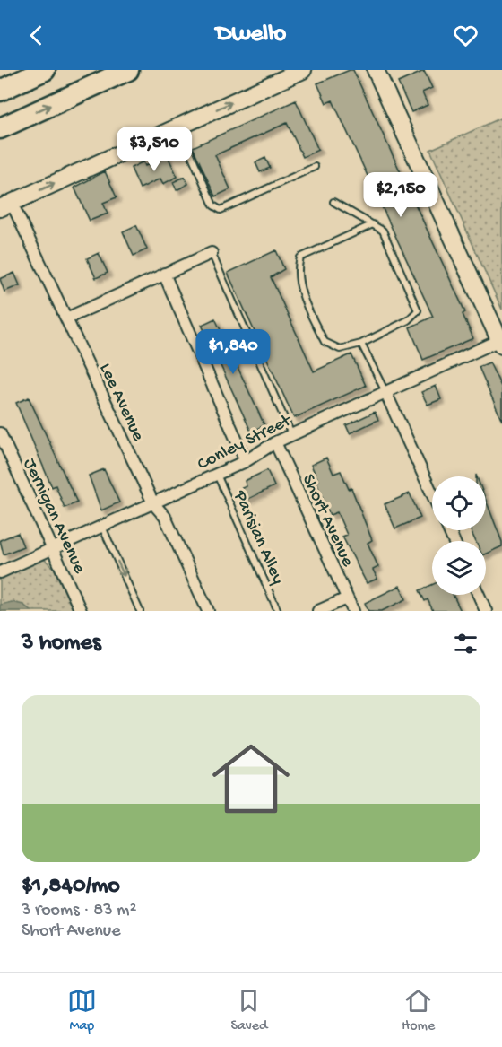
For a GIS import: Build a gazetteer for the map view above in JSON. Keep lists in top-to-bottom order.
{
  "streets": {
    "street": [
      "Lee Avenue",
      "Conley Street",
      "Jernigan Avenue",
      "Short Avenue"
    ],
    "lane": ["Parisian Alley"]
  },
  "crossings": [
    ["Lee Avenue", "Conley Street"],
    ["Conley Street", "Jernigan Avenue"],
    ["Conley Street", "Short Avenue"],
    ["Conley Street", "Parisian Alley"]
  ],
  "page": {
    "header": "Dwello",
    "price": ["$3,510", "$2,150", "$1,840"],
    "heading": "3 homes",
    "list": [
      {
        "name": "$1,840/mo",
        "note": "3 rooms · 83 m² · Short Avenue"
      }
    ],
    "tabs": ["Map", "Saved", "Home"]
  }
}
